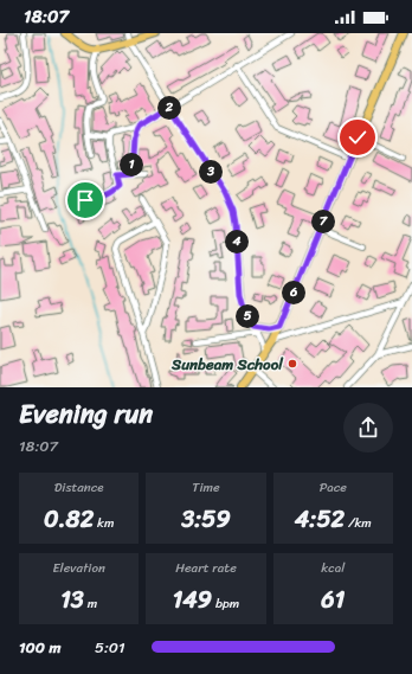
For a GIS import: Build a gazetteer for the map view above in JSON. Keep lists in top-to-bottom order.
{
  "places": ["Sunbeam School"],
  "page": {
    "status": "18:07",
    "pins": [
      "2",
      "1",
      "3",
      "7",
      "4",
      "6",
      "5"
    ],
    "heading": ["Evening run", "18:07"],
    "stats": [
      ["Distance", "0.82 km"],
      ["Time", "3:59"],
      ["Pace", "4:52 /km"],
      ["Elevation", "13 m"],
      ["Heart rate", "149 bpm"],
      ["kcal", "61"]
    ],
    "list": [
      {
        "name": "100 m",
        "note": "5:01"
      }
    ]
  }
}
